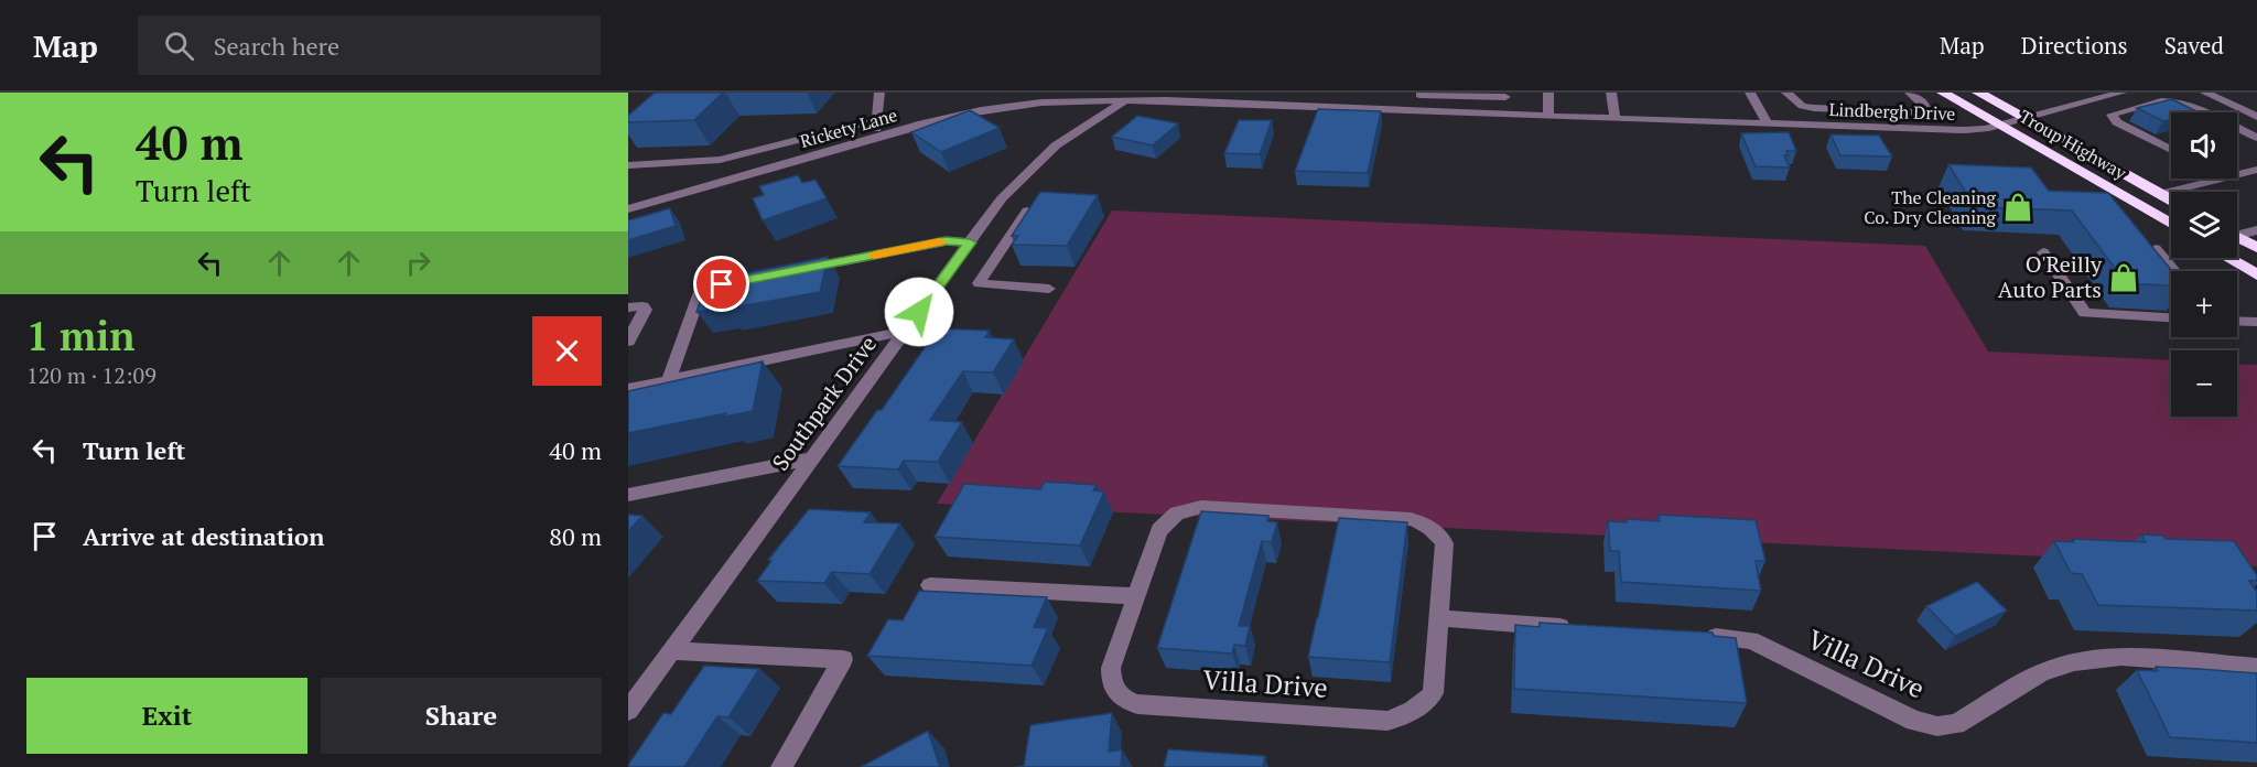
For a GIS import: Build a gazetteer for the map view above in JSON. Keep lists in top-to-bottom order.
{
  "streets": {
    "highway": ["Troup Highway"],
    "street": [
      "Lindbergh Drive",
      "Rickety Lane",
      "Southpark Drive",
      "Villa Drive"
    ]
  },
  "crossings": [
    ["Lindbergh Drive", "Rickety Lane"],
    ["Lindbergh Drive", "Troup Highway"],
    ["Lindbergh Drive", "Southpark Drive"],
    ["Rickety Lane", "Southpark Drive"]
  ],
  "places": {
    "shop": ["The Cleaning Co. Dry Cleaning", "O'Reilly Auto Parts"]
  },
  "page": {
    "header": "Map",
    "search": "Search here",
    "nav": ["Map", "Directions", "Saved"],
    "turn": ["40 m", "Turn left"],
    "map_buttons": ["+", "−"],
    "heading": ["1 min", "120 m · 12:09"],
    "list": [
      {
        "name": "Turn left",
        "value": "40 m"
      },
      {
        "name": "Arrive at destination",
        "value": "80 m"
      }
    ],
    "buttons": ["Exit", "Share"]
  }
}
